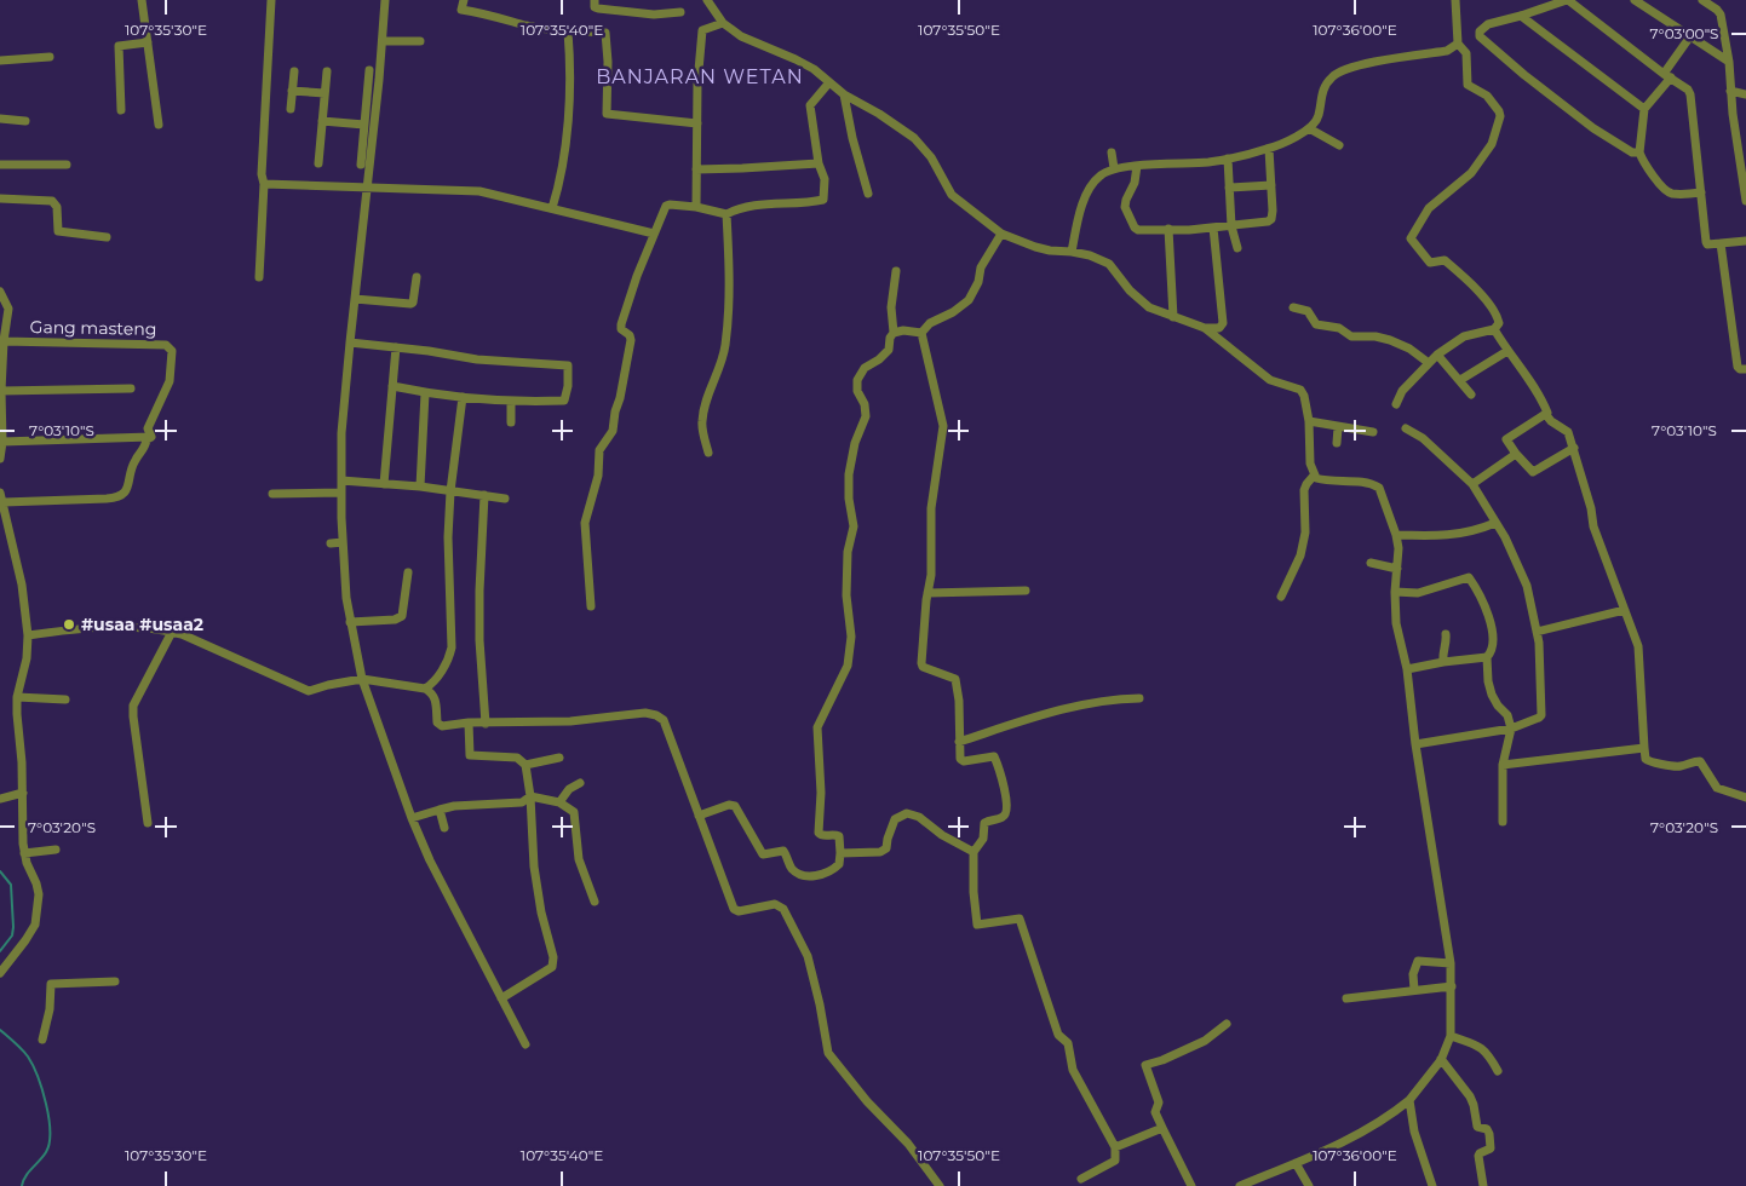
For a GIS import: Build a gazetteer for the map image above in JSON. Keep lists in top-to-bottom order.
{
  "streets": {
    "street": ["Gang masteng"]
  },
  "districts": ["BANJARAN WETAN"],
  "places": ["#usaa #usaa2"],
  "coordinates": [
    "107°35'30\"E",
    "107°35'40\"E",
    "107°35'50\"E",
    "107°36'00\"E",
    "7°03'00\"S",
    "7°03'10\"S",
    "7°03'20\"S"
  ]
}
